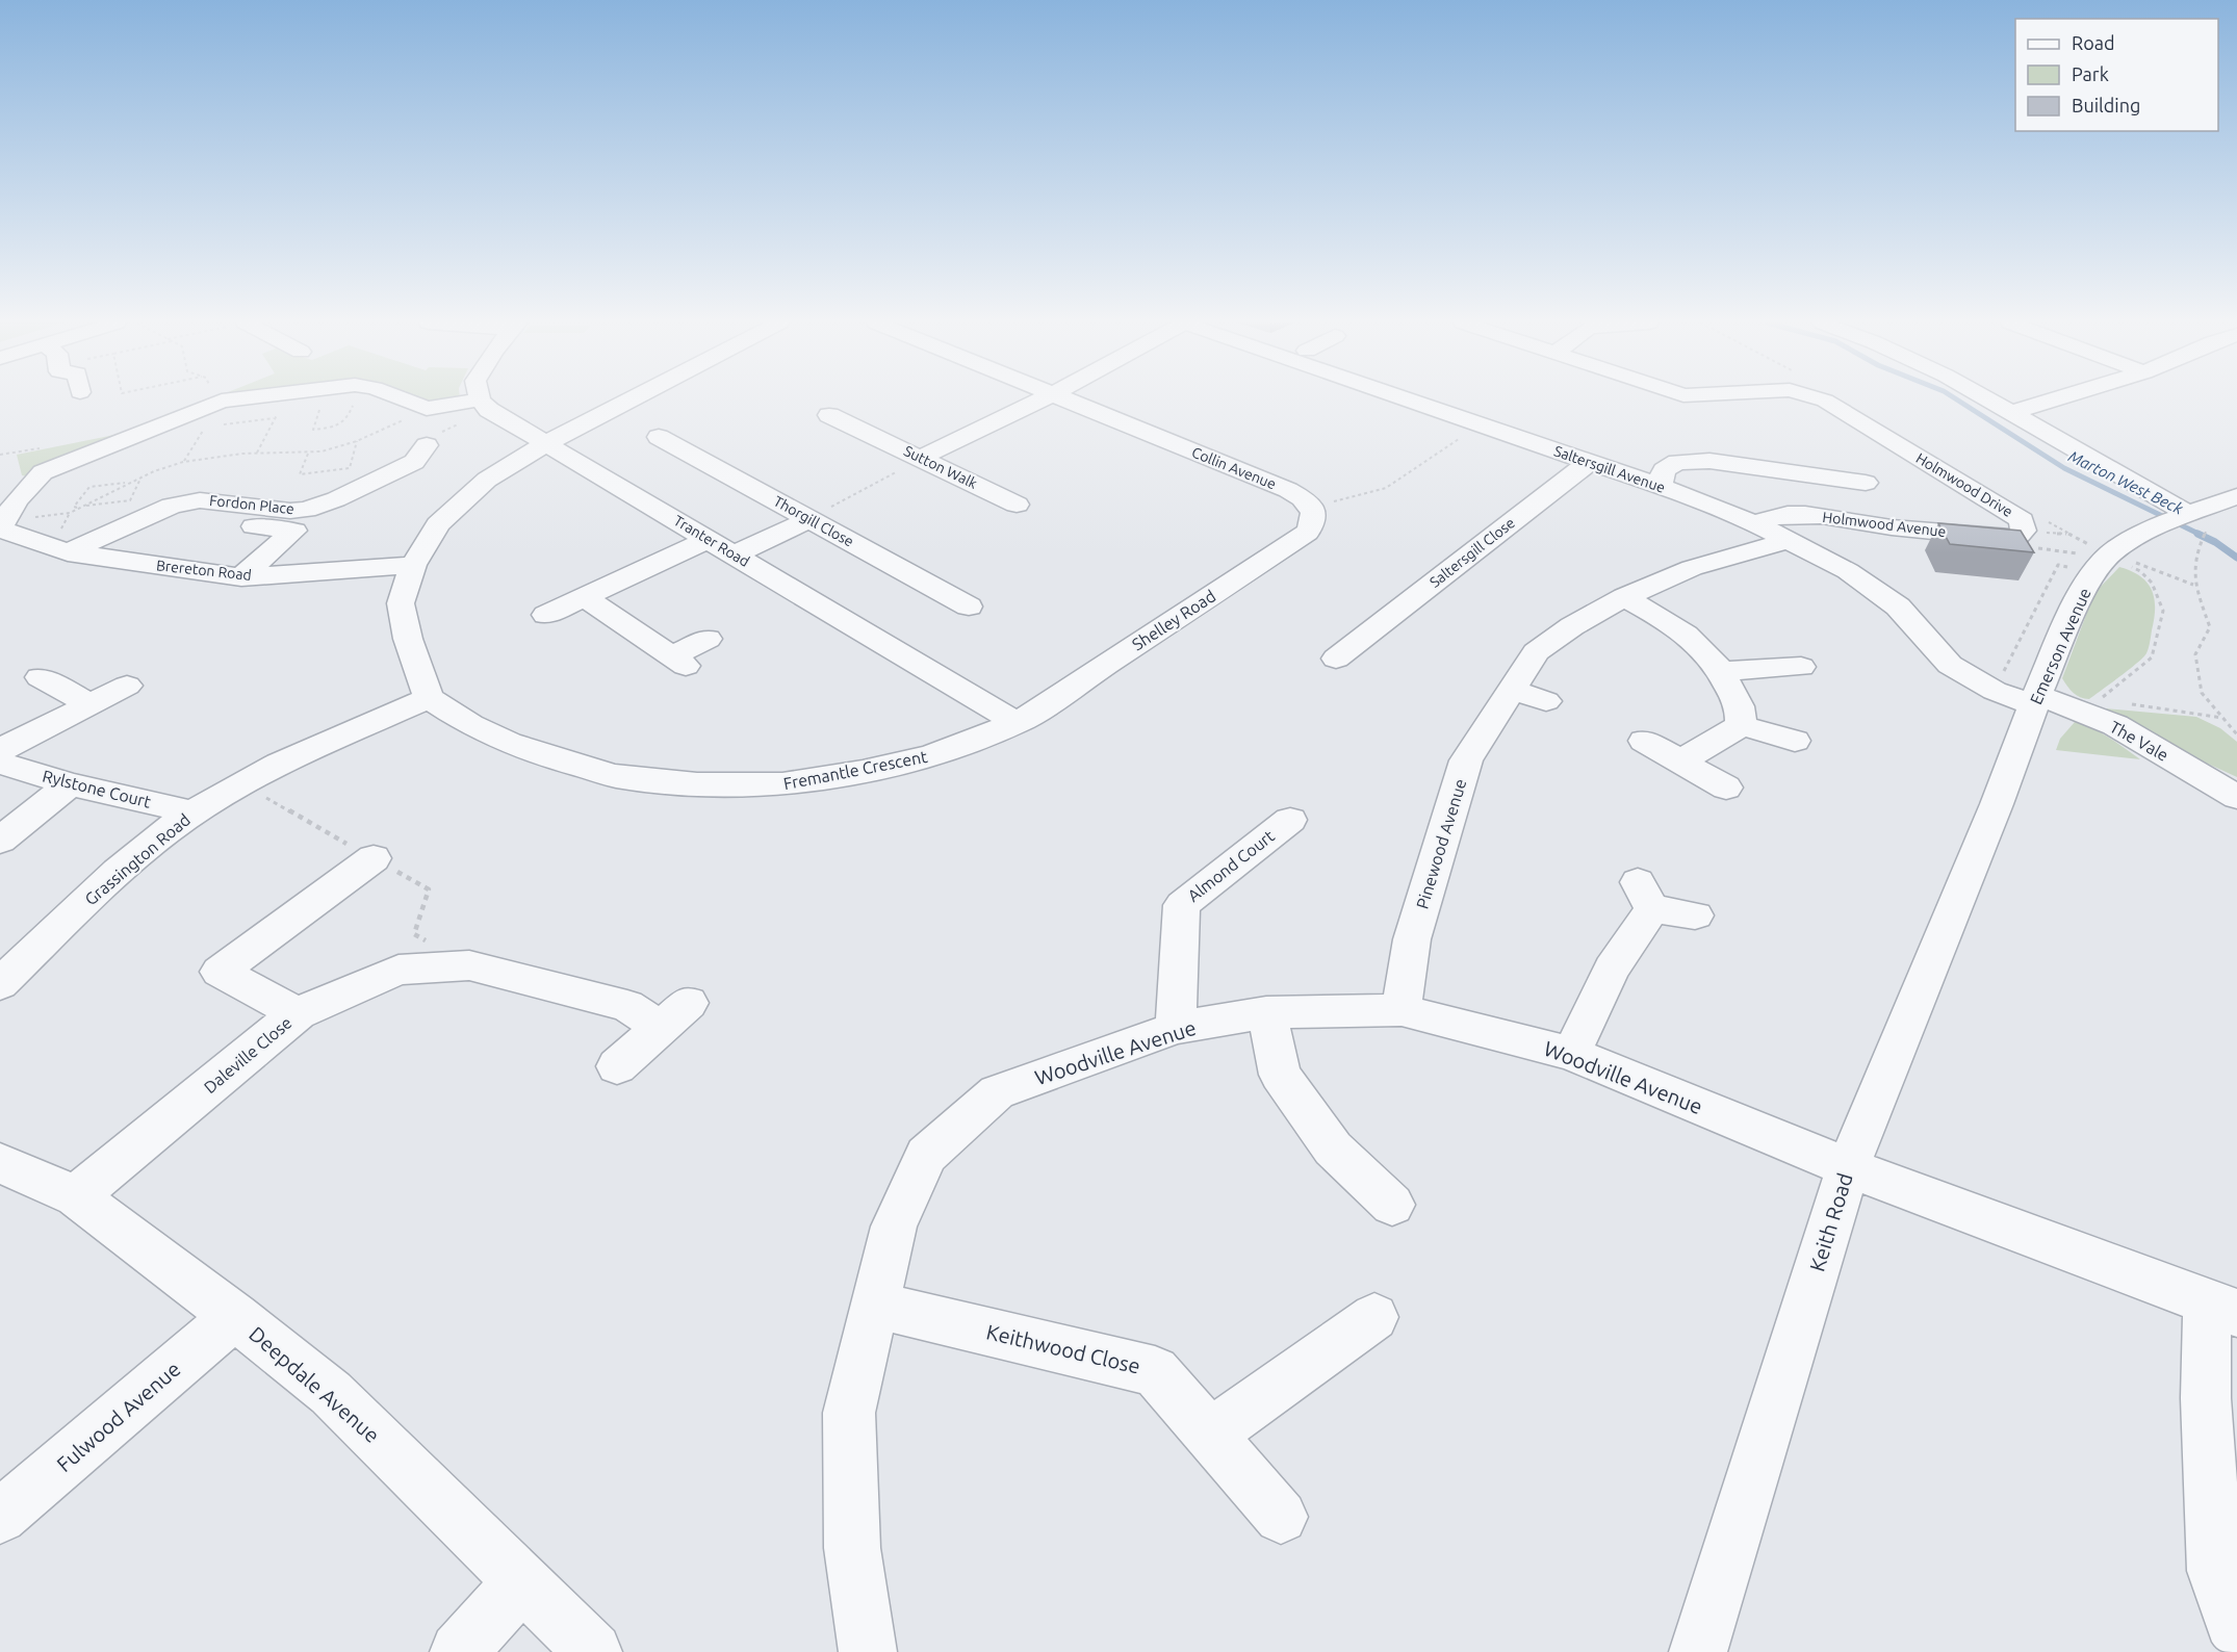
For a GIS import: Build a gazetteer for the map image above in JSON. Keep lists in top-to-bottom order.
{
  "streets": {
    "street": [
      "Sutton Walk",
      "Collin Avenue",
      "Saltersgill Avenue",
      "Holmwood Drive",
      "Fordon Place",
      "Thorgill Close",
      "Holmwood Avenue",
      "Tranter Road",
      "Saltersgill Close",
      "Brereton Road",
      "Shelley Road",
      "Emerson Avenue",
      "The Vale",
      "Fremantle Crescent",
      "Rylstone Court",
      "Pinewood Avenue",
      "Grassington Road",
      "Almond Court",
      "Woodville Avenue",
      "Daleville Close",
      "Keith Road",
      "Keithwood Close",
      "Deepdale Avenue",
      "Fulwood Avenue"
    ]
  },
  "crossings": [
    ["Collin Avenue", "Shelley Road"],
    ["Saltersgill Avenue", "Holmwood Avenue"],
    ["Saltersgill Avenue", "Saltersgill Close"],
    ["Saltersgill Avenue", "The Vale"],
    ["Saltersgill Avenue", "Pinewood Avenue"],
    ["Holmwood Drive", "Holmwood Avenue"],
    ["Fordon Place", "Brereton Road"],
    ["Tranter Road", "Shelley Road"],
    ["Tranter Road", "Fremantle Crescent"],
    ["Shelley Road", "Fremantle Crescent"],
    ["Emerson Avenue", "The Vale"],
    ["Emerson Avenue", "Keith Road"],
    ["The Vale", "Pinewood Avenue"],
    ["Fremantle Crescent", "Grassington Road"],
    ["Rylstone Court", "Grassington Road"],
    ["Pinewood Avenue", "Woodville Avenue"],
    ["Almond Court", "Woodville Avenue"],
    ["Woodville Avenue", "Keith Road"],
    ["Woodville Avenue", "Keithwood Close"],
    ["Daleville Close", "Deepdale Avenue"],
    ["Deepdale Avenue", "Fulwood Avenue"]
  ],
  "water": ["Marton West Beck"],
  "legend": ["Road", "Park", "Building"]
}
